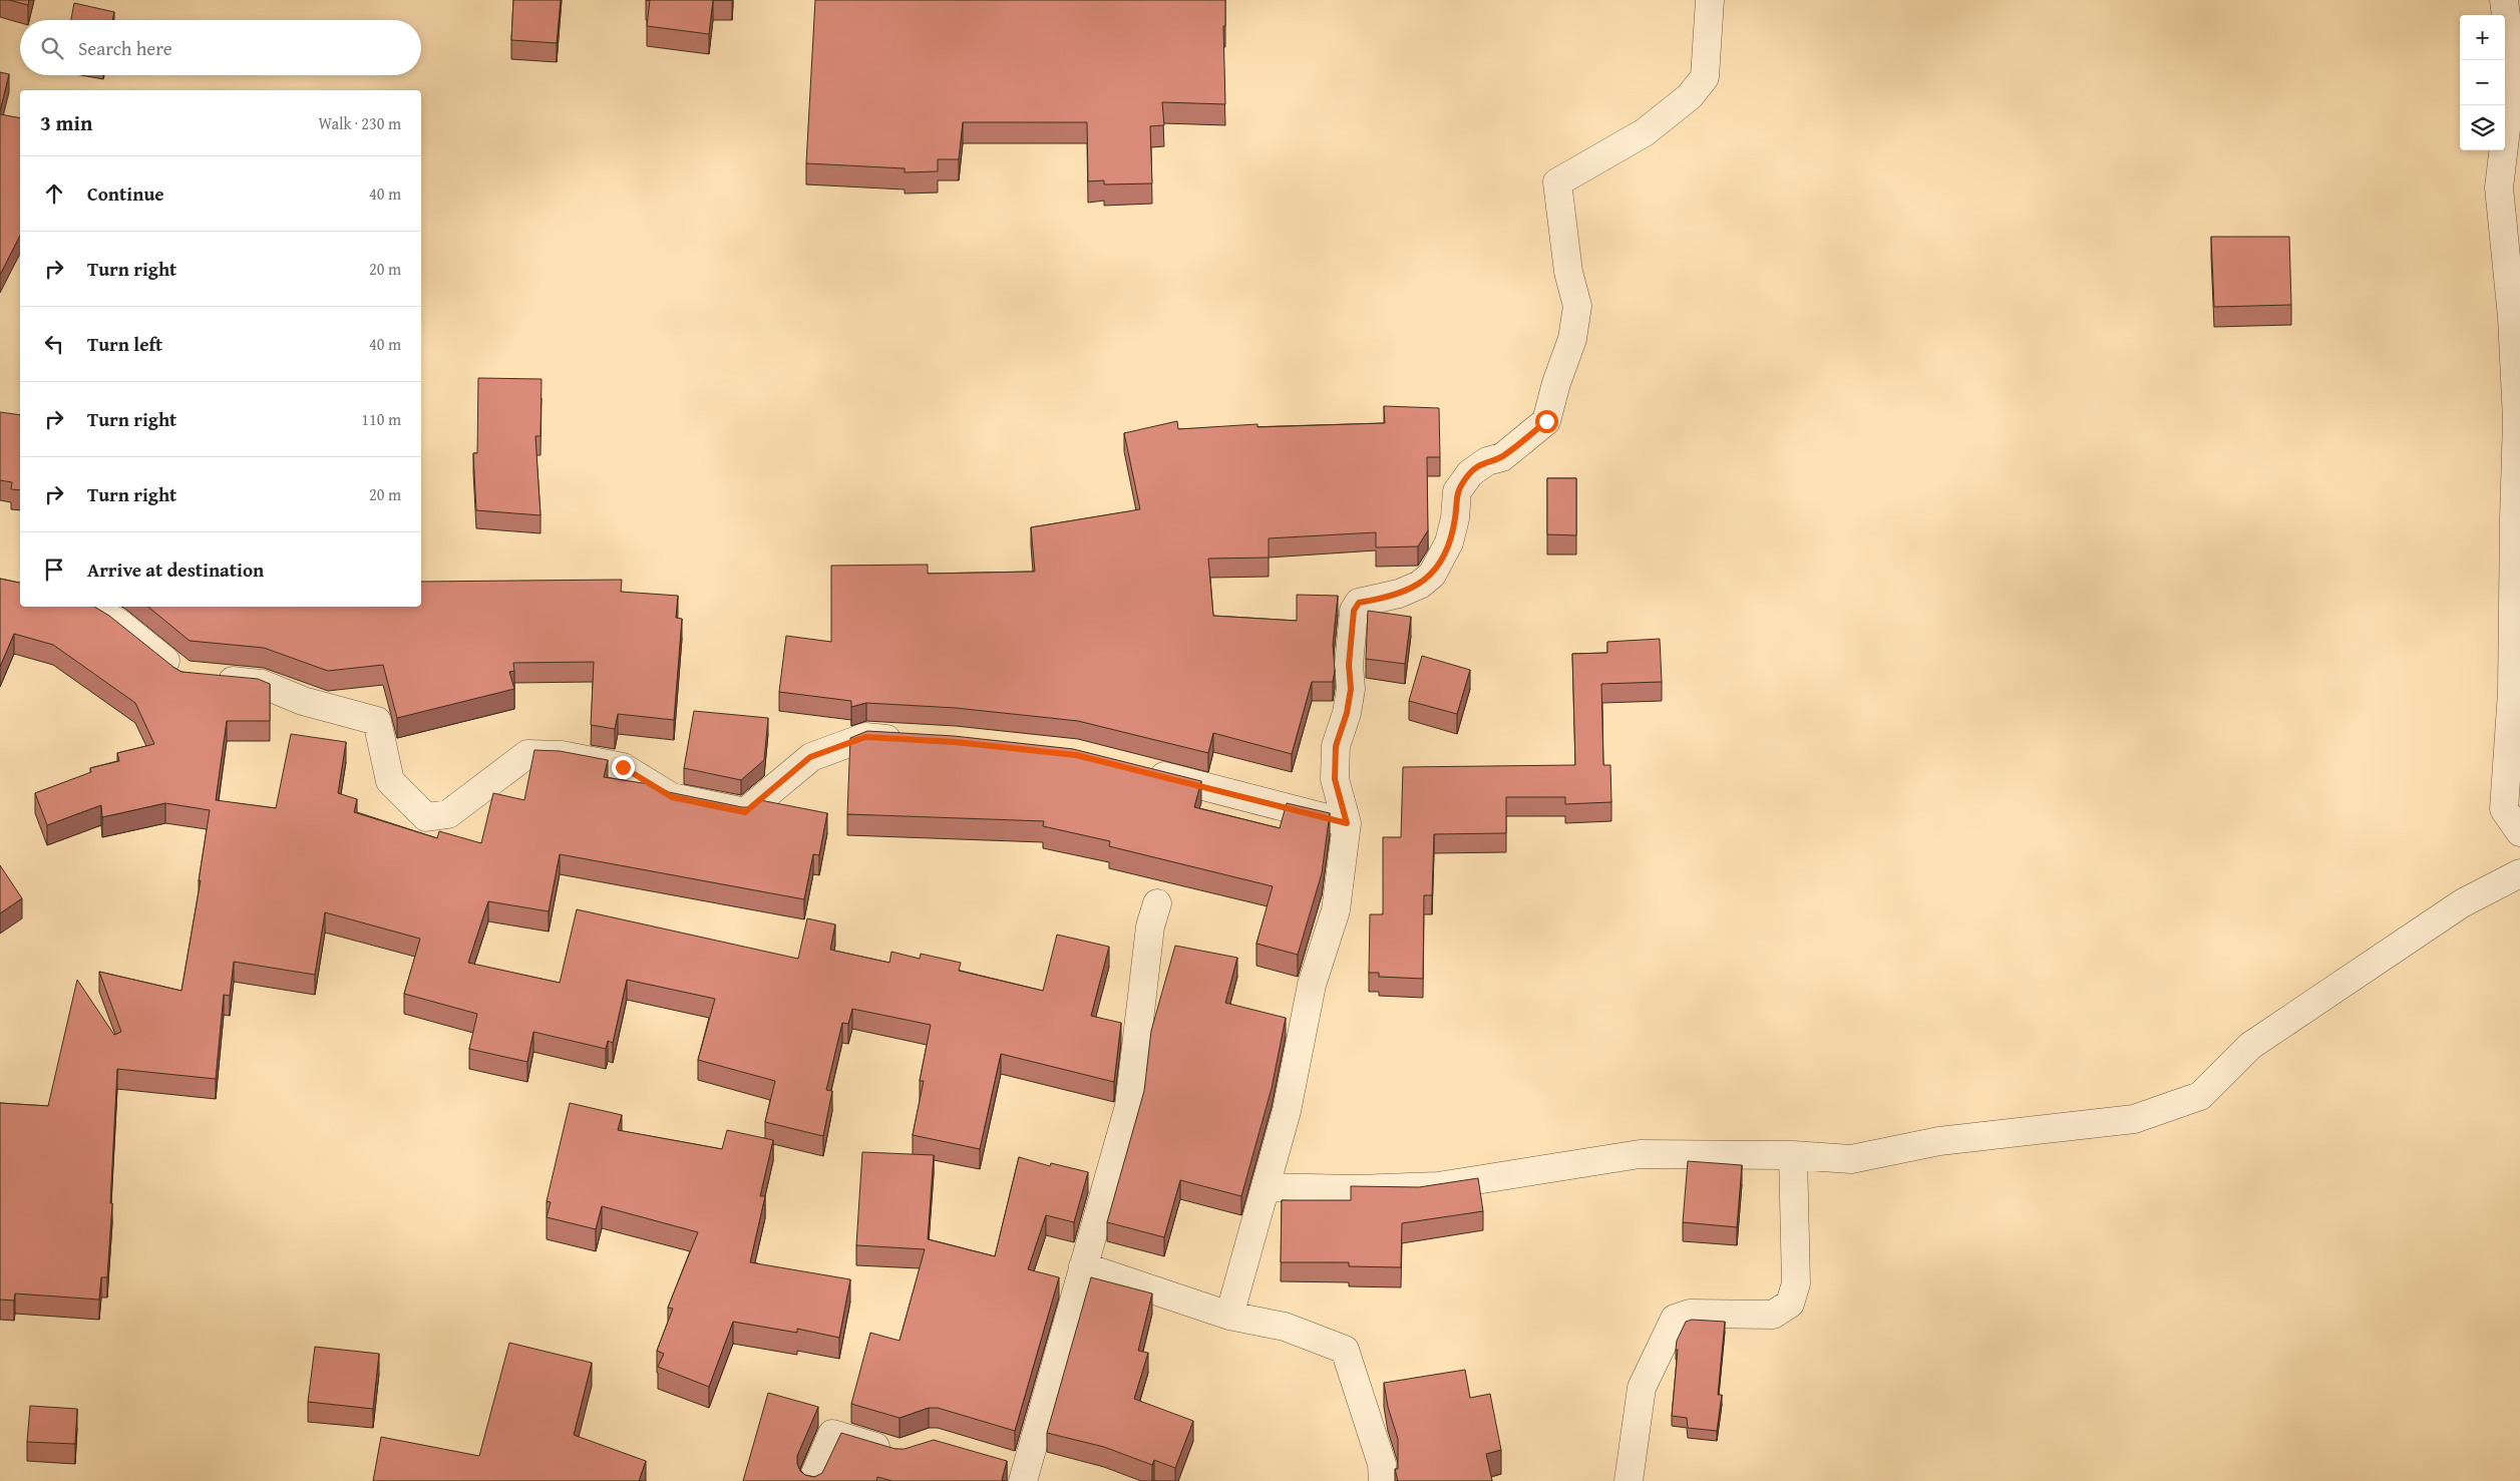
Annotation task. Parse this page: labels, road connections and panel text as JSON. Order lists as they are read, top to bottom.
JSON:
{
  "page": {
    "map_buttons": ["+", "−"],
    "search": "Search here",
    "heading": ["3 min", "Walk · 230 m"],
    "list": [
      ["Continue", "40 m"],
      ["Turn right", "20 m"],
      ["Turn left", "40 m"],
      ["Turn right", "110 m"],
      ["Turn right", "20 m"],
      "Arrive at destination"
    ]
  }
}
